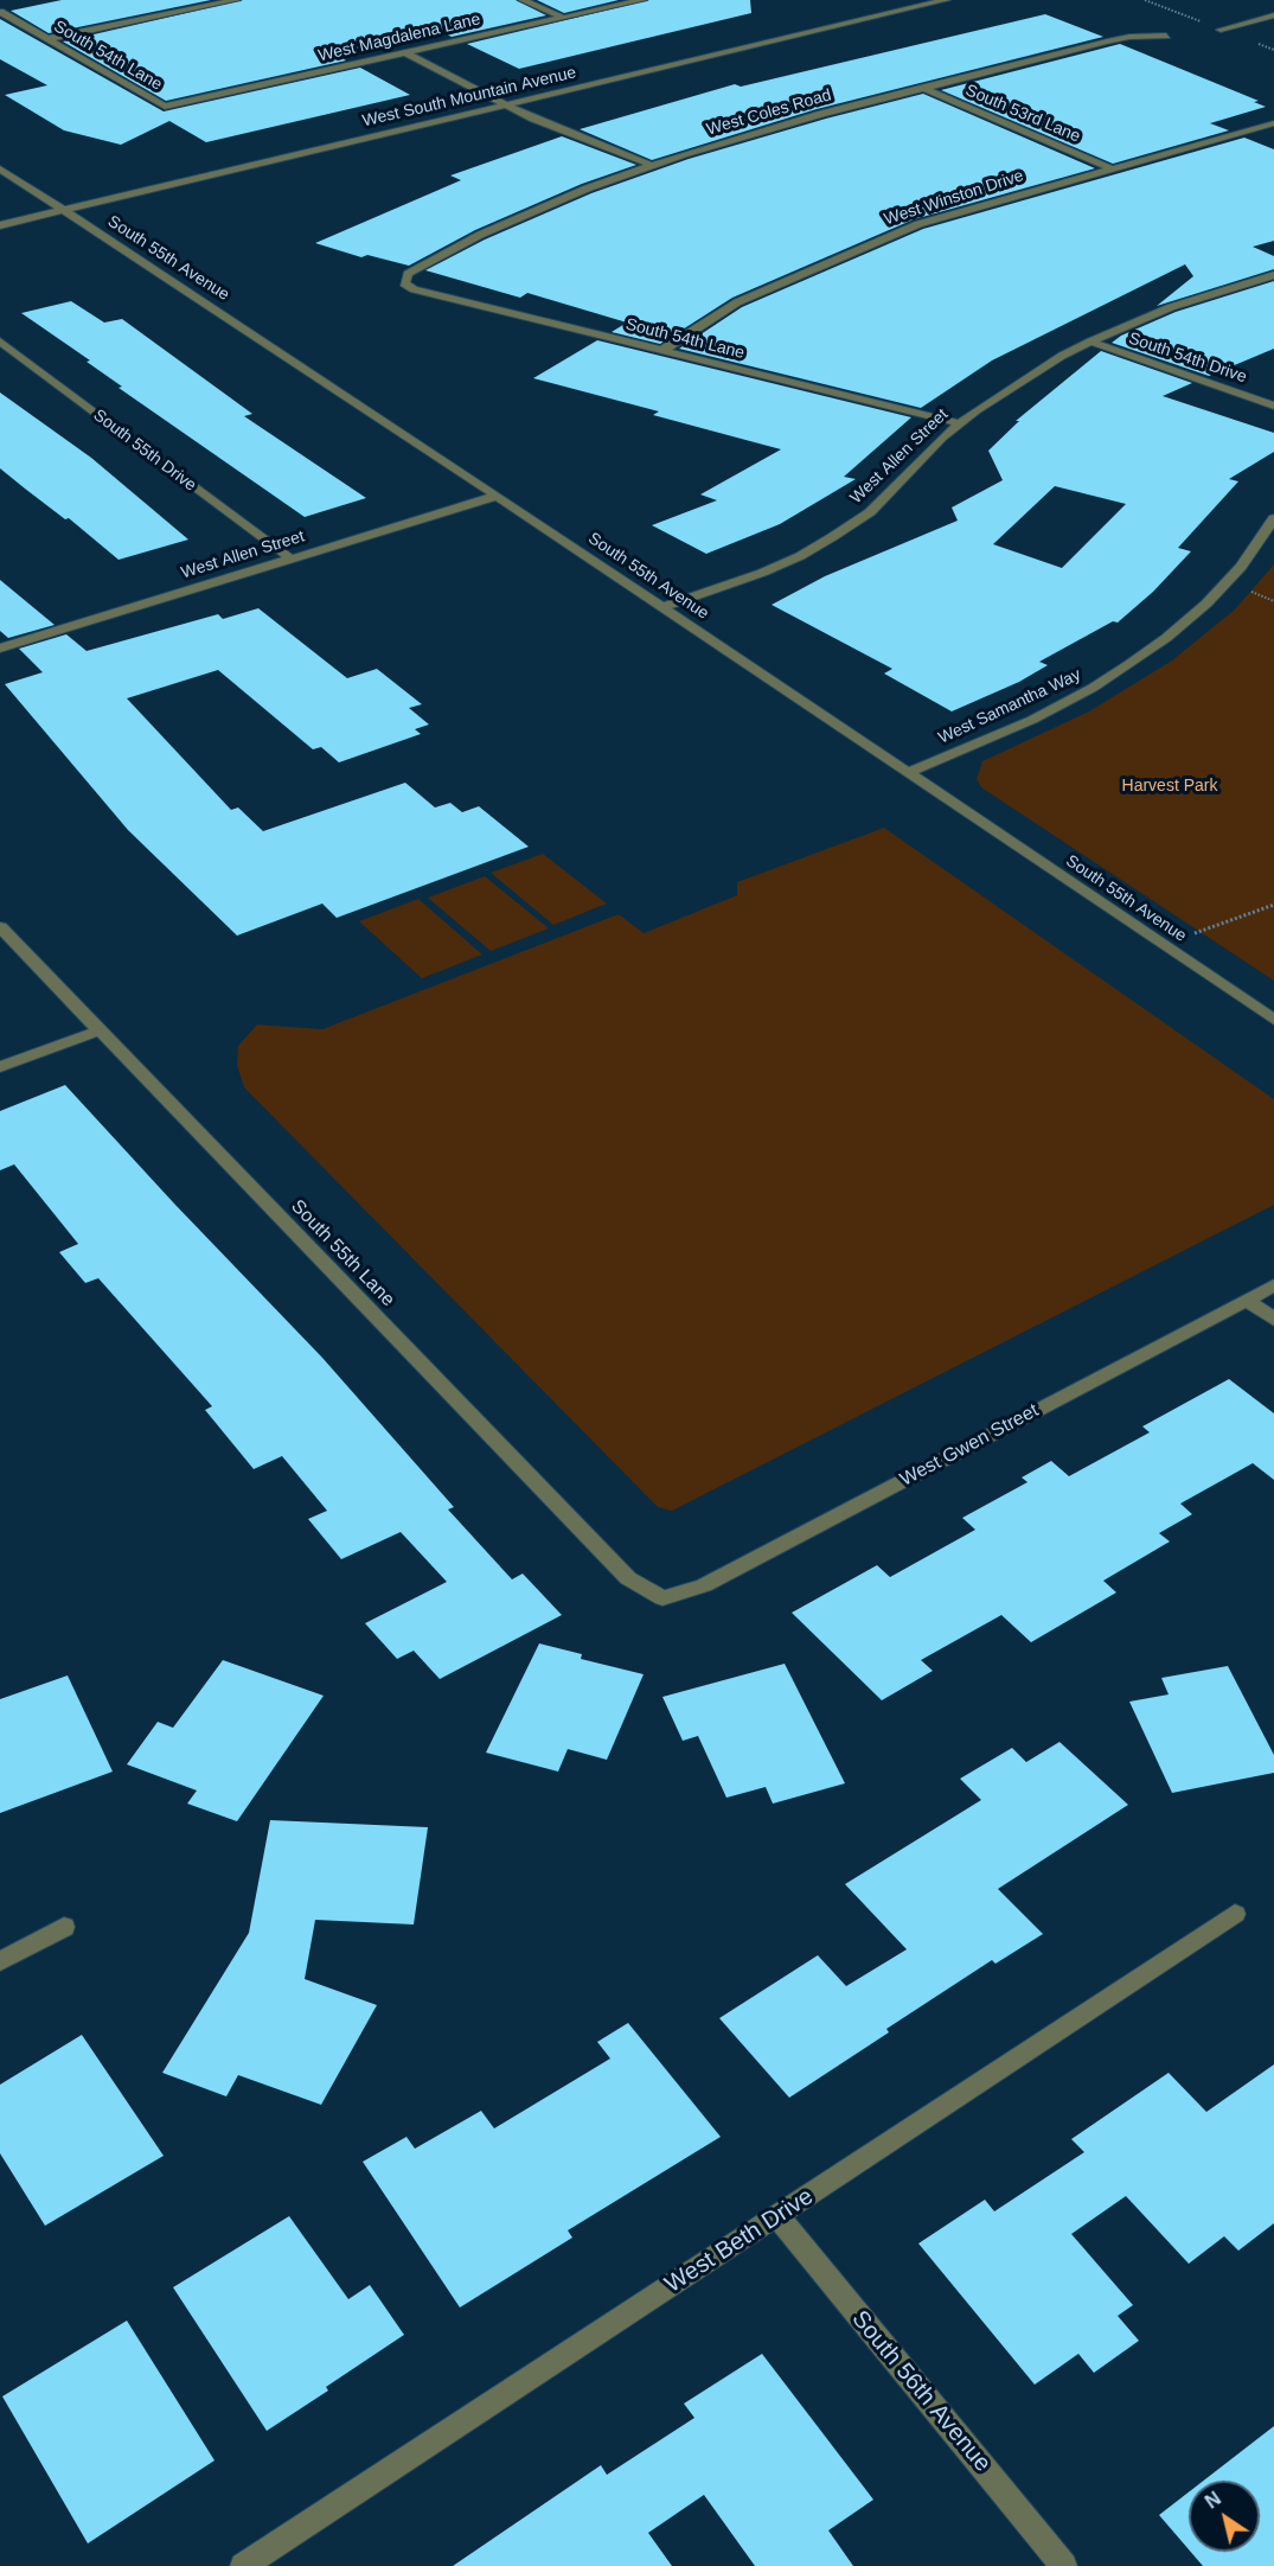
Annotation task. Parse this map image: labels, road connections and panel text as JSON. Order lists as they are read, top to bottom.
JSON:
{
  "streets": {
    "street": [
      "West Magdalena Lane",
      "South 54th Lane",
      "West South Mountain Avenue",
      "West Coles Road",
      "South 53rd Lane",
      "West Winston Drive",
      "South 55th Avenue",
      "South 54th Drive",
      "South 55th Drive",
      "West Allen Street",
      "West Samantha Way",
      "South 55th Lane",
      "West Gwen Street",
      "West Beth Drive",
      "South 56th Avenue"
    ]
  },
  "crossings": [
    ["West Magdalena Lane", "South 54th Lane"],
    ["South 54th Lane", "West Coles Road"],
    ["South 54th Lane", "West Winston Drive"],
    ["South 54th Lane", "West Allen Street"],
    ["West South Mountain Avenue", "South 55th Avenue"],
    ["West Coles Road", "South 53rd Lane"],
    ["South 53rd Lane", "West Winston Drive"],
    ["South 55th Avenue", "West Allen Street"],
    ["South 55th Avenue", "West Samantha Way"],
    ["South 54th Drive", "West Allen Street"],
    ["South 55th Drive", "West Allen Street"],
    ["South 55th Lane", "West Gwen Street"],
    ["West Beth Drive", "South 56th Avenue"]
  ],
  "parks": ["Harvest Park"],
  "north": "top left"
}
